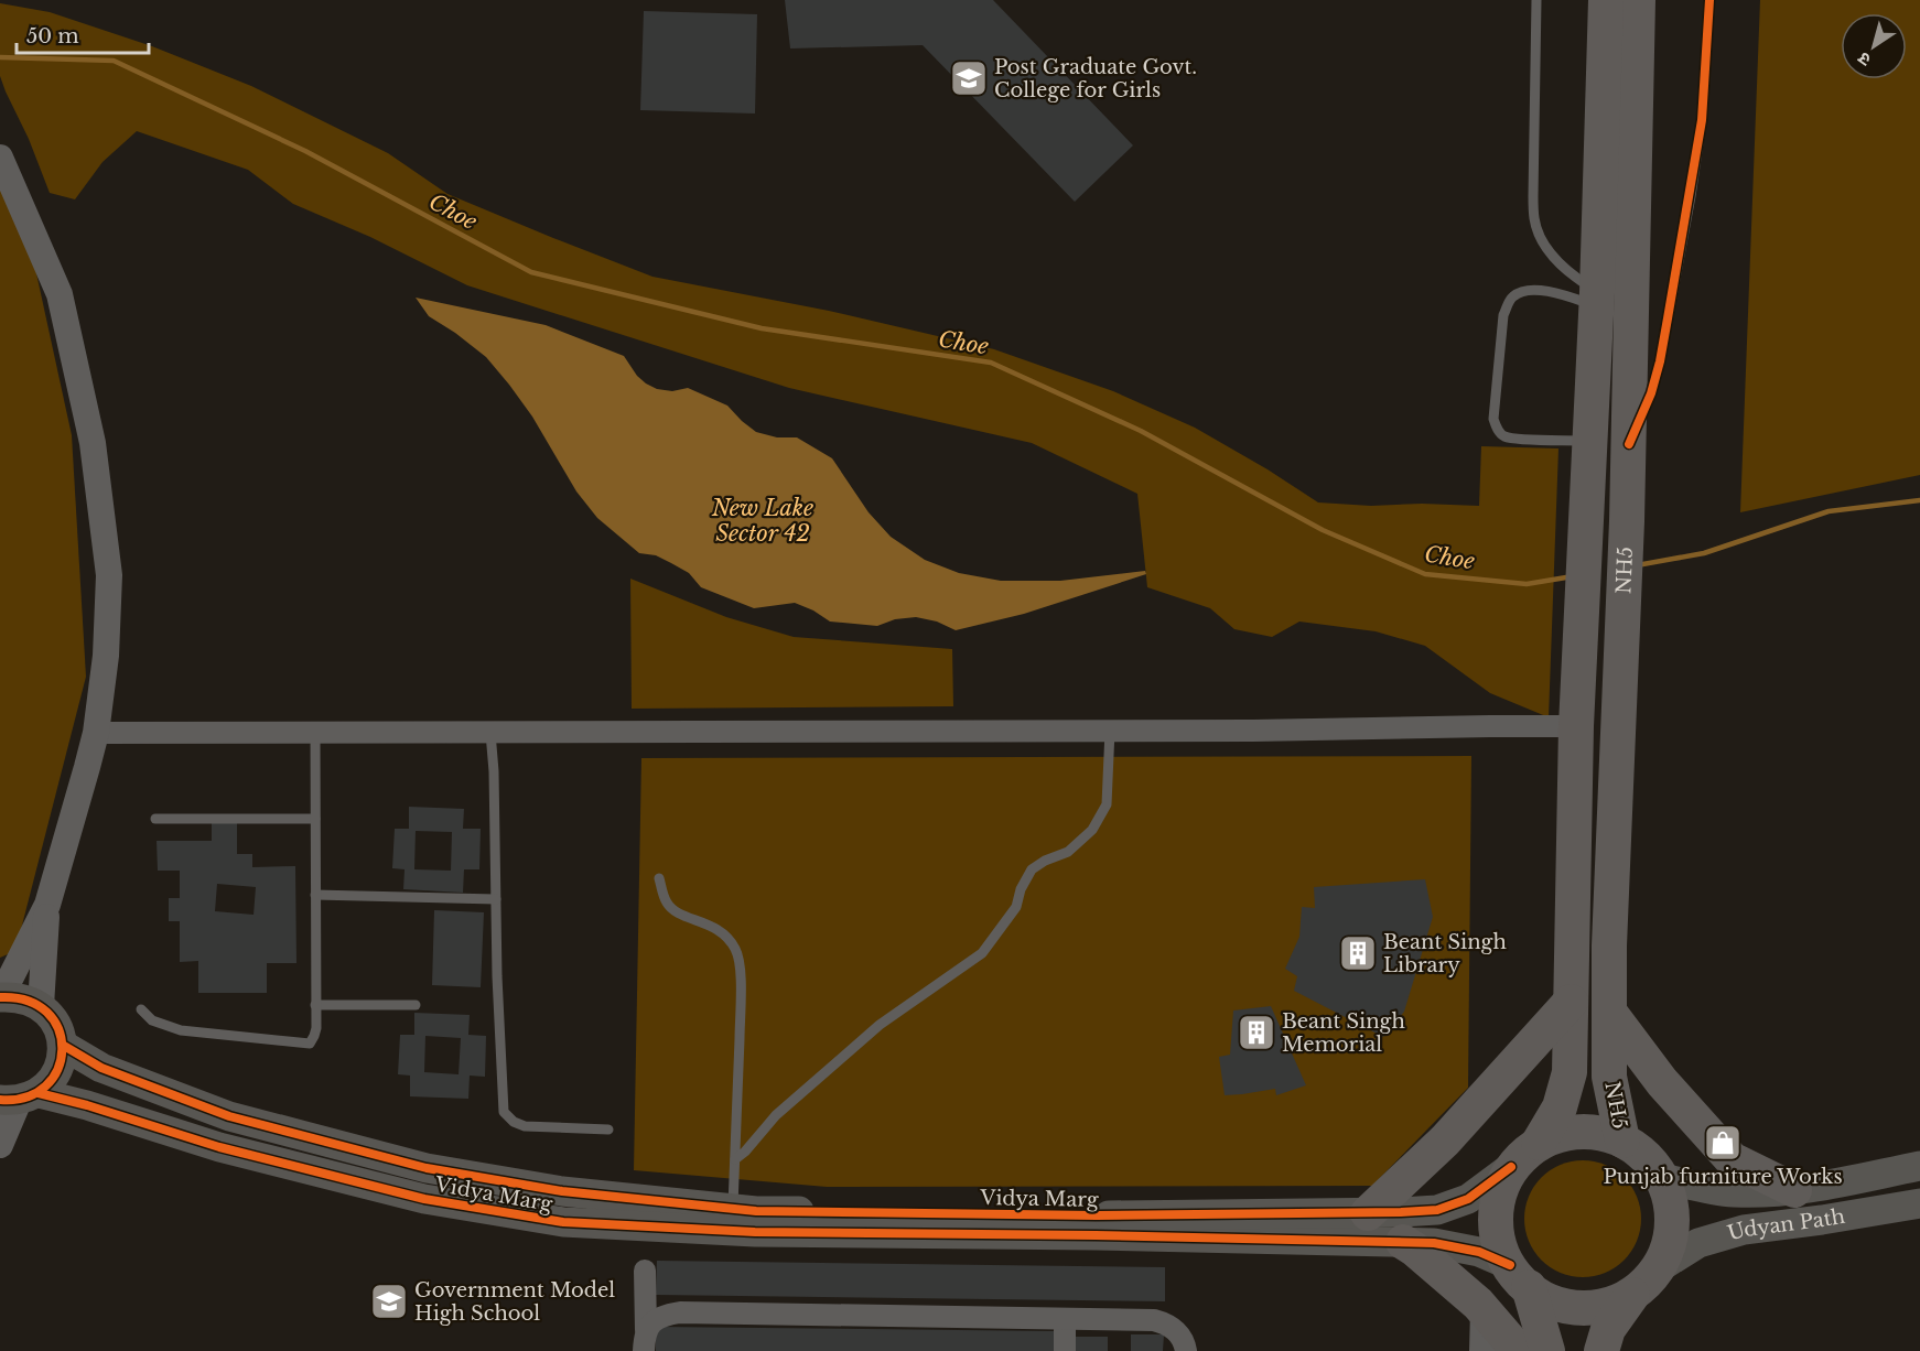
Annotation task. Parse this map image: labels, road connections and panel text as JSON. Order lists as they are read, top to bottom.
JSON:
{
  "streets": {
    "highway": ["NH5"],
    "main road": ["Vidya Marg", "Udyan Path"]
  },
  "crossings": [
    ["NH5", "Vidya Marg"],
    ["NH5", "Udyan Path"],
    ["Vidya Marg", "Udyan Path"]
  ],
  "water": ["Choe", "New Lake Sector 42"],
  "places": {
    "school or university": ["Post Graduate Govt. College for Girls", "Government Model High School"],
    "building": ["Beant Singh Library", "Beant Singh Memorial"],
    "shop": ["Punjab furniture Works"]
  },
  "scale_bar": "50 m",
  "north": "bottom left"
}
